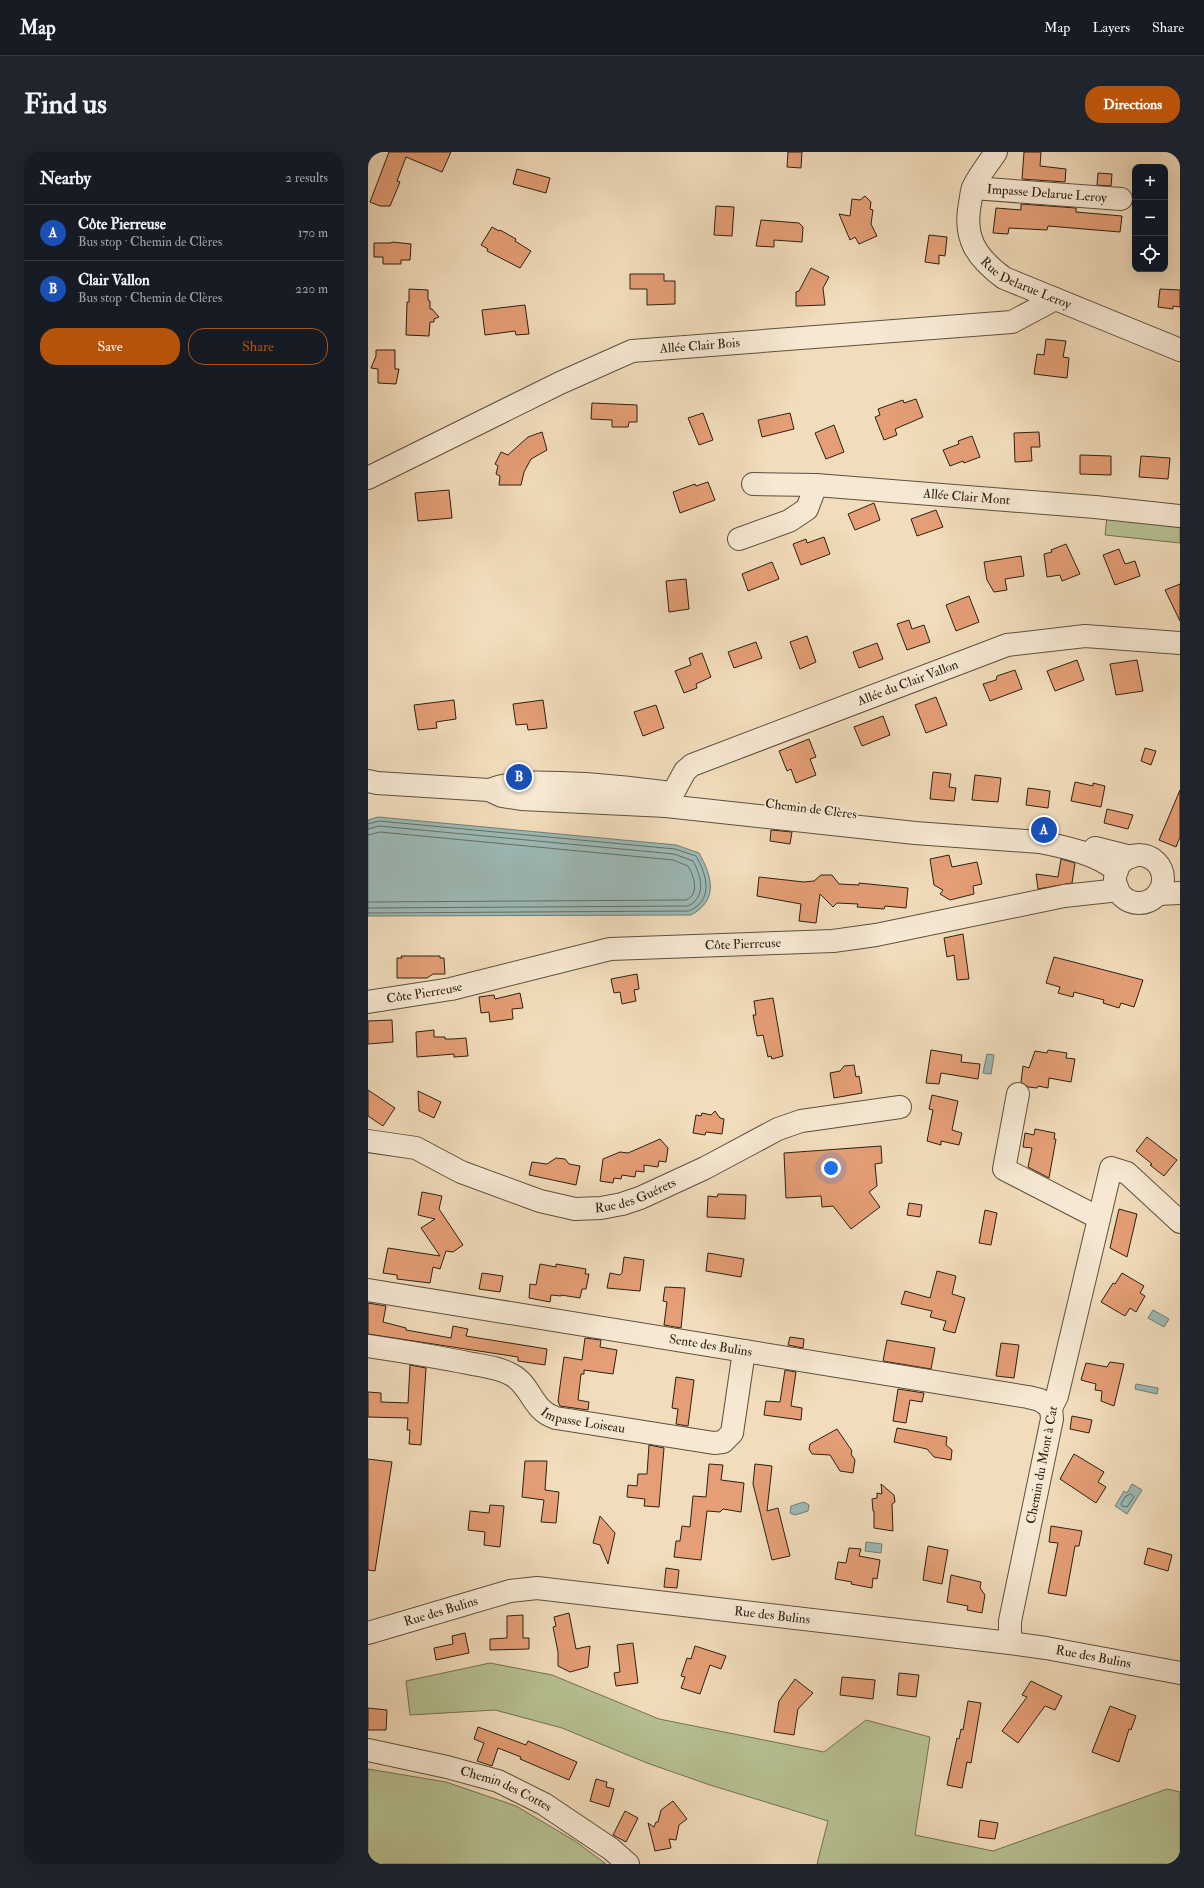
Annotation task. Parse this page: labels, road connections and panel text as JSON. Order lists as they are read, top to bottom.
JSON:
{
  "streets": {
    "street": [
      "Impasse Delarue Leroy",
      "Rue Delarue Leroy",
      "Allée Clair Bois",
      "Allée Clair Mont",
      "Allée du Clair Vallon",
      "Chemin de Clères",
      "Côte Pierreuse",
      "Rue des Guérets",
      "Sente des Bulins",
      "Impasse Loiseau",
      "Chemin du Mont à Cat",
      "Rue des Bulins",
      "Chemin des Cottes"
    ]
  },
  "crossings": [
    ["Impasse Delarue Leroy", "Rue Delarue Leroy"],
    ["Rue Delarue Leroy", "Allée Clair Bois"],
    ["Allée du Clair Vallon", "Chemin de Clères"],
    ["Chemin de Clères", "Côte Pierreuse"],
    ["Sente des Bulins", "Impasse Loiseau"],
    ["Sente des Bulins", "Chemin du Mont à Cat"],
    ["Chemin du Mont à Cat", "Rue des Bulins"]
  ],
  "page": {
    "header": "Map",
    "nav": ["Map", "Layers", "Share"],
    "buttons": [
      "Directions",
      ["Save", "Share"]
    ],
    "title": "Find us",
    "heading": ["Nearby", "2 results"],
    "map_buttons": ["+", "−"],
    "list": [
      {
        "mark": "A",
        "name": "Côte Pierreuse",
        "note": "Bus stop · Chemin de Clères",
        "value": "170 m"
      },
      {
        "mark": "B",
        "name": "Clair Vallon",
        "note": "Bus stop · Chemin de Clères",
        "value": "220 m"
      }
    ],
    "pins": ["B", "A"]
  }
}
